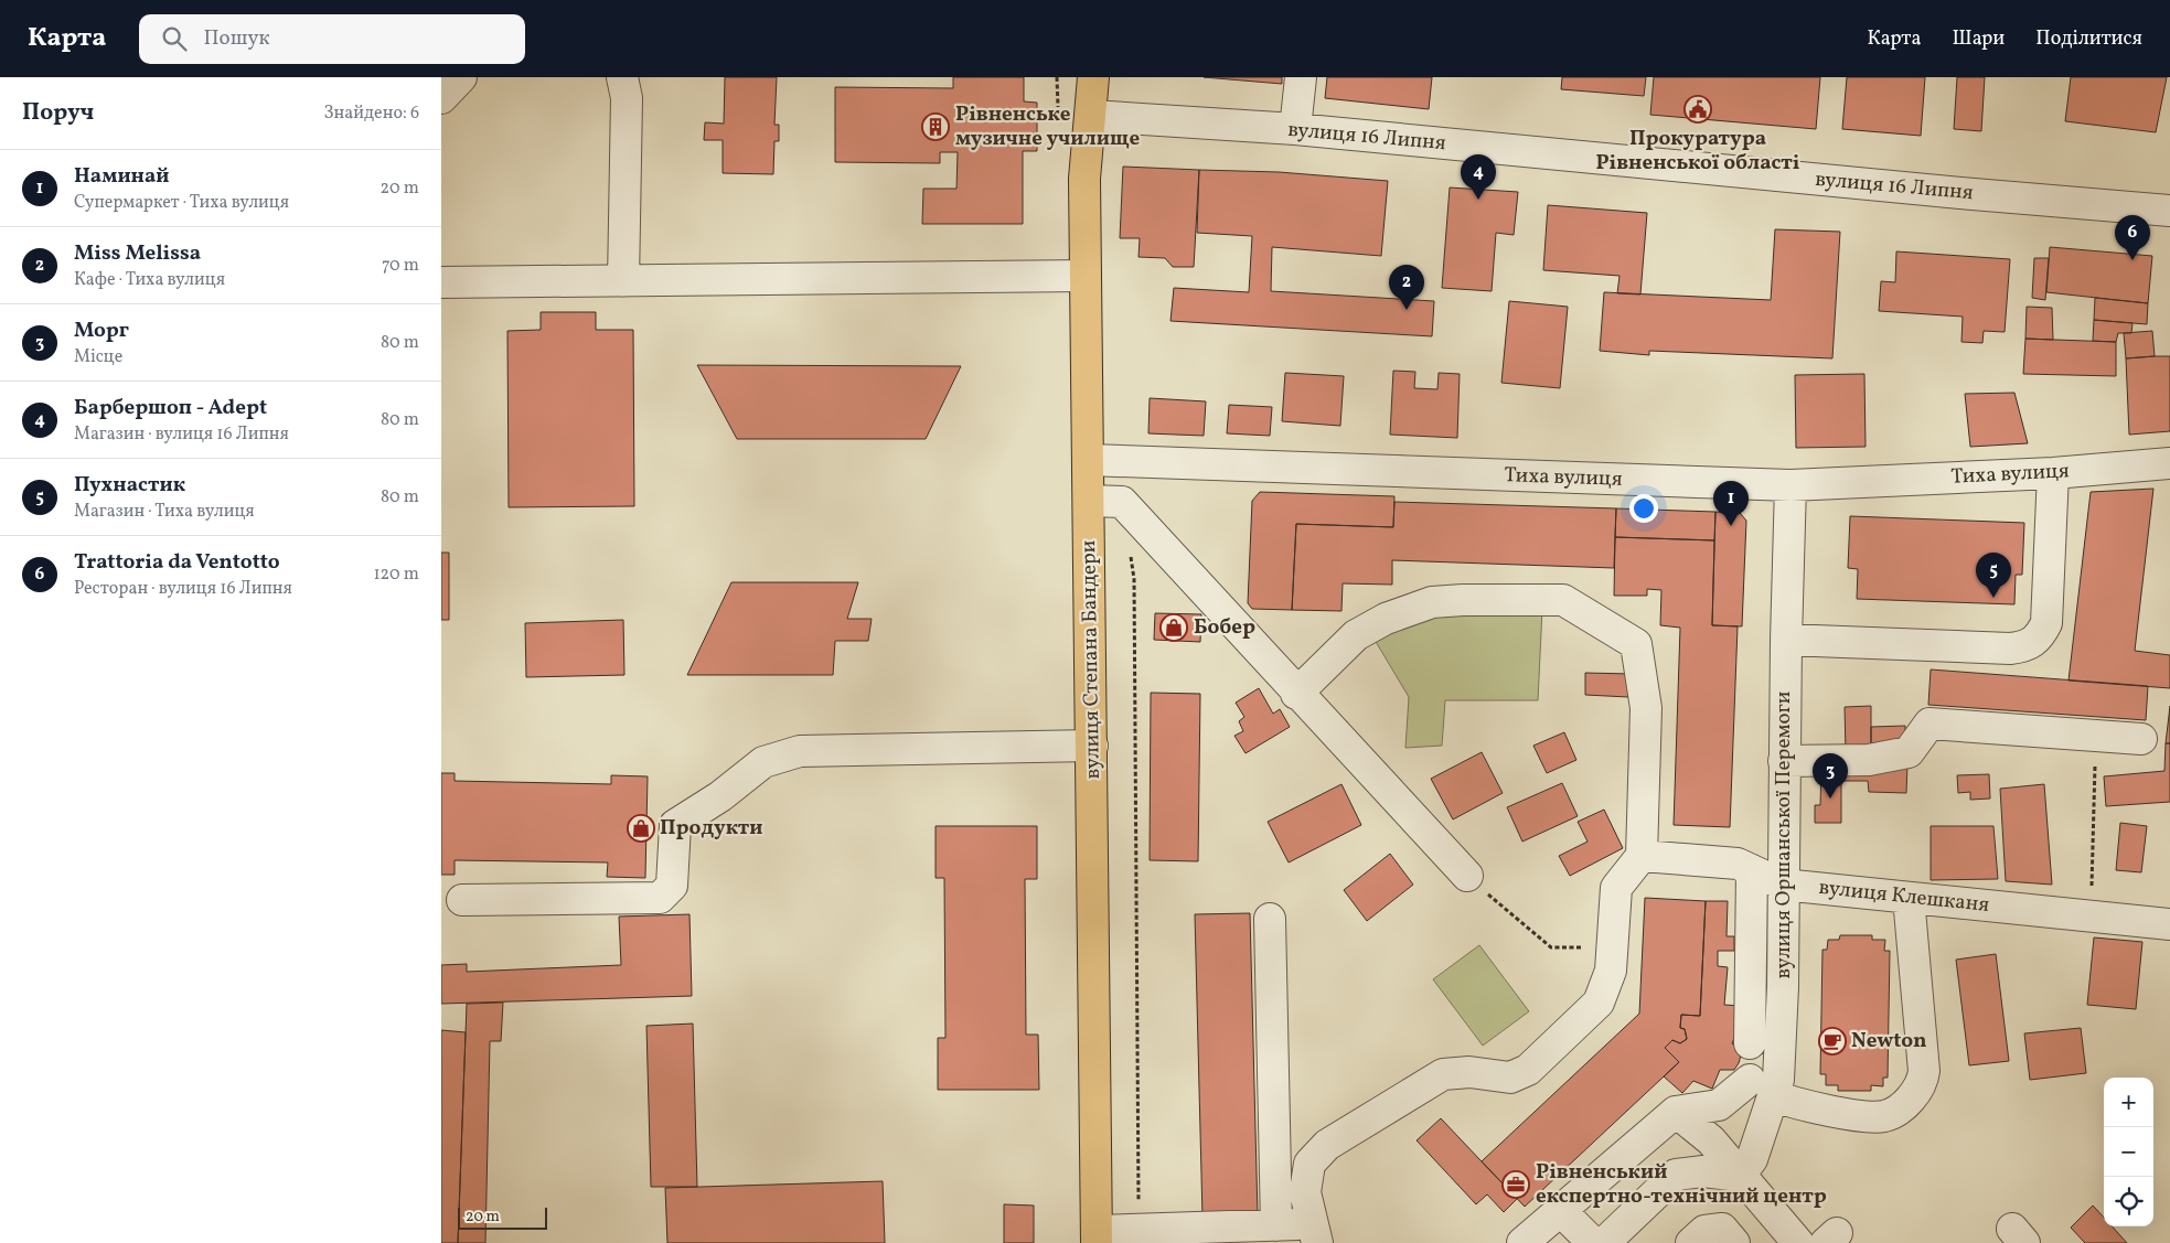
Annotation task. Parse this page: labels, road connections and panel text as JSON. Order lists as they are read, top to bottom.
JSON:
{
  "streets": {
    "main road": ["вулиця Степана Бандери"],
    "street": [
      "вулиця 16 Липня",
      "Тиха вулиця",
      "вулиця Оршанської Перемоги",
      "вулиця Клешканя"
    ]
  },
  "crossings": [
    ["вулиця 16 Липня", "вулиця Степана Бандери"],
    ["Тиха вулиця", "вулиця Степана Бандери"],
    ["Тиха вулиця", "вулиця Оршанської Перемоги"],
    ["вулиця Оршанської Перемоги", "вулиця Клешканя"]
  ],
  "places": {
    "public building": ["Прокуратура Рівненської області"],
    "building": ["Рівненське музичне училище"],
    "shop": ["Бобер", "Продукти"],
    "cafe": ["Newton"],
    "office": ["Рівненський експертно-технічний центр"]
  },
  "scale_bar": "20 m",
  "page": {
    "header": "Карта",
    "search": "Пошук",
    "nav": ["Карта", "Шари", "Поділитися"],
    "heading": ["Поруч", "Знайдено: 6"],
    "list": [
      {
        "mark": "1",
        "name": "Наминай",
        "note": "Супермаркет · Тиха вулиця",
        "value": "20 m"
      },
      {
        "mark": "2",
        "name": "Miss Melissa",
        "note": "Кафе · Тиха вулиця",
        "value": "70 m"
      },
      {
        "mark": "3",
        "name": "Морг",
        "note": "Місце",
        "value": "80 m"
      },
      {
        "mark": "4",
        "name": "Барбершоп - Adept",
        "note": "Магазин · вулиця 16 Липня",
        "value": "80 m"
      },
      {
        "mark": "5",
        "name": "Пухнастик",
        "note": "Магазин · Тиха вулиця",
        "value": "80 m"
      },
      {
        "mark": "6",
        "name": "Trattoria da Ventotto",
        "note": "Ресторан · вулиця 16 Липня",
        "value": "120 m"
      }
    ],
    "pins": [
      "4",
      "6",
      "2",
      "1",
      "5",
      "3"
    ],
    "map_buttons": ["+", "−"],
    "scale": "20 m"
  }
}
